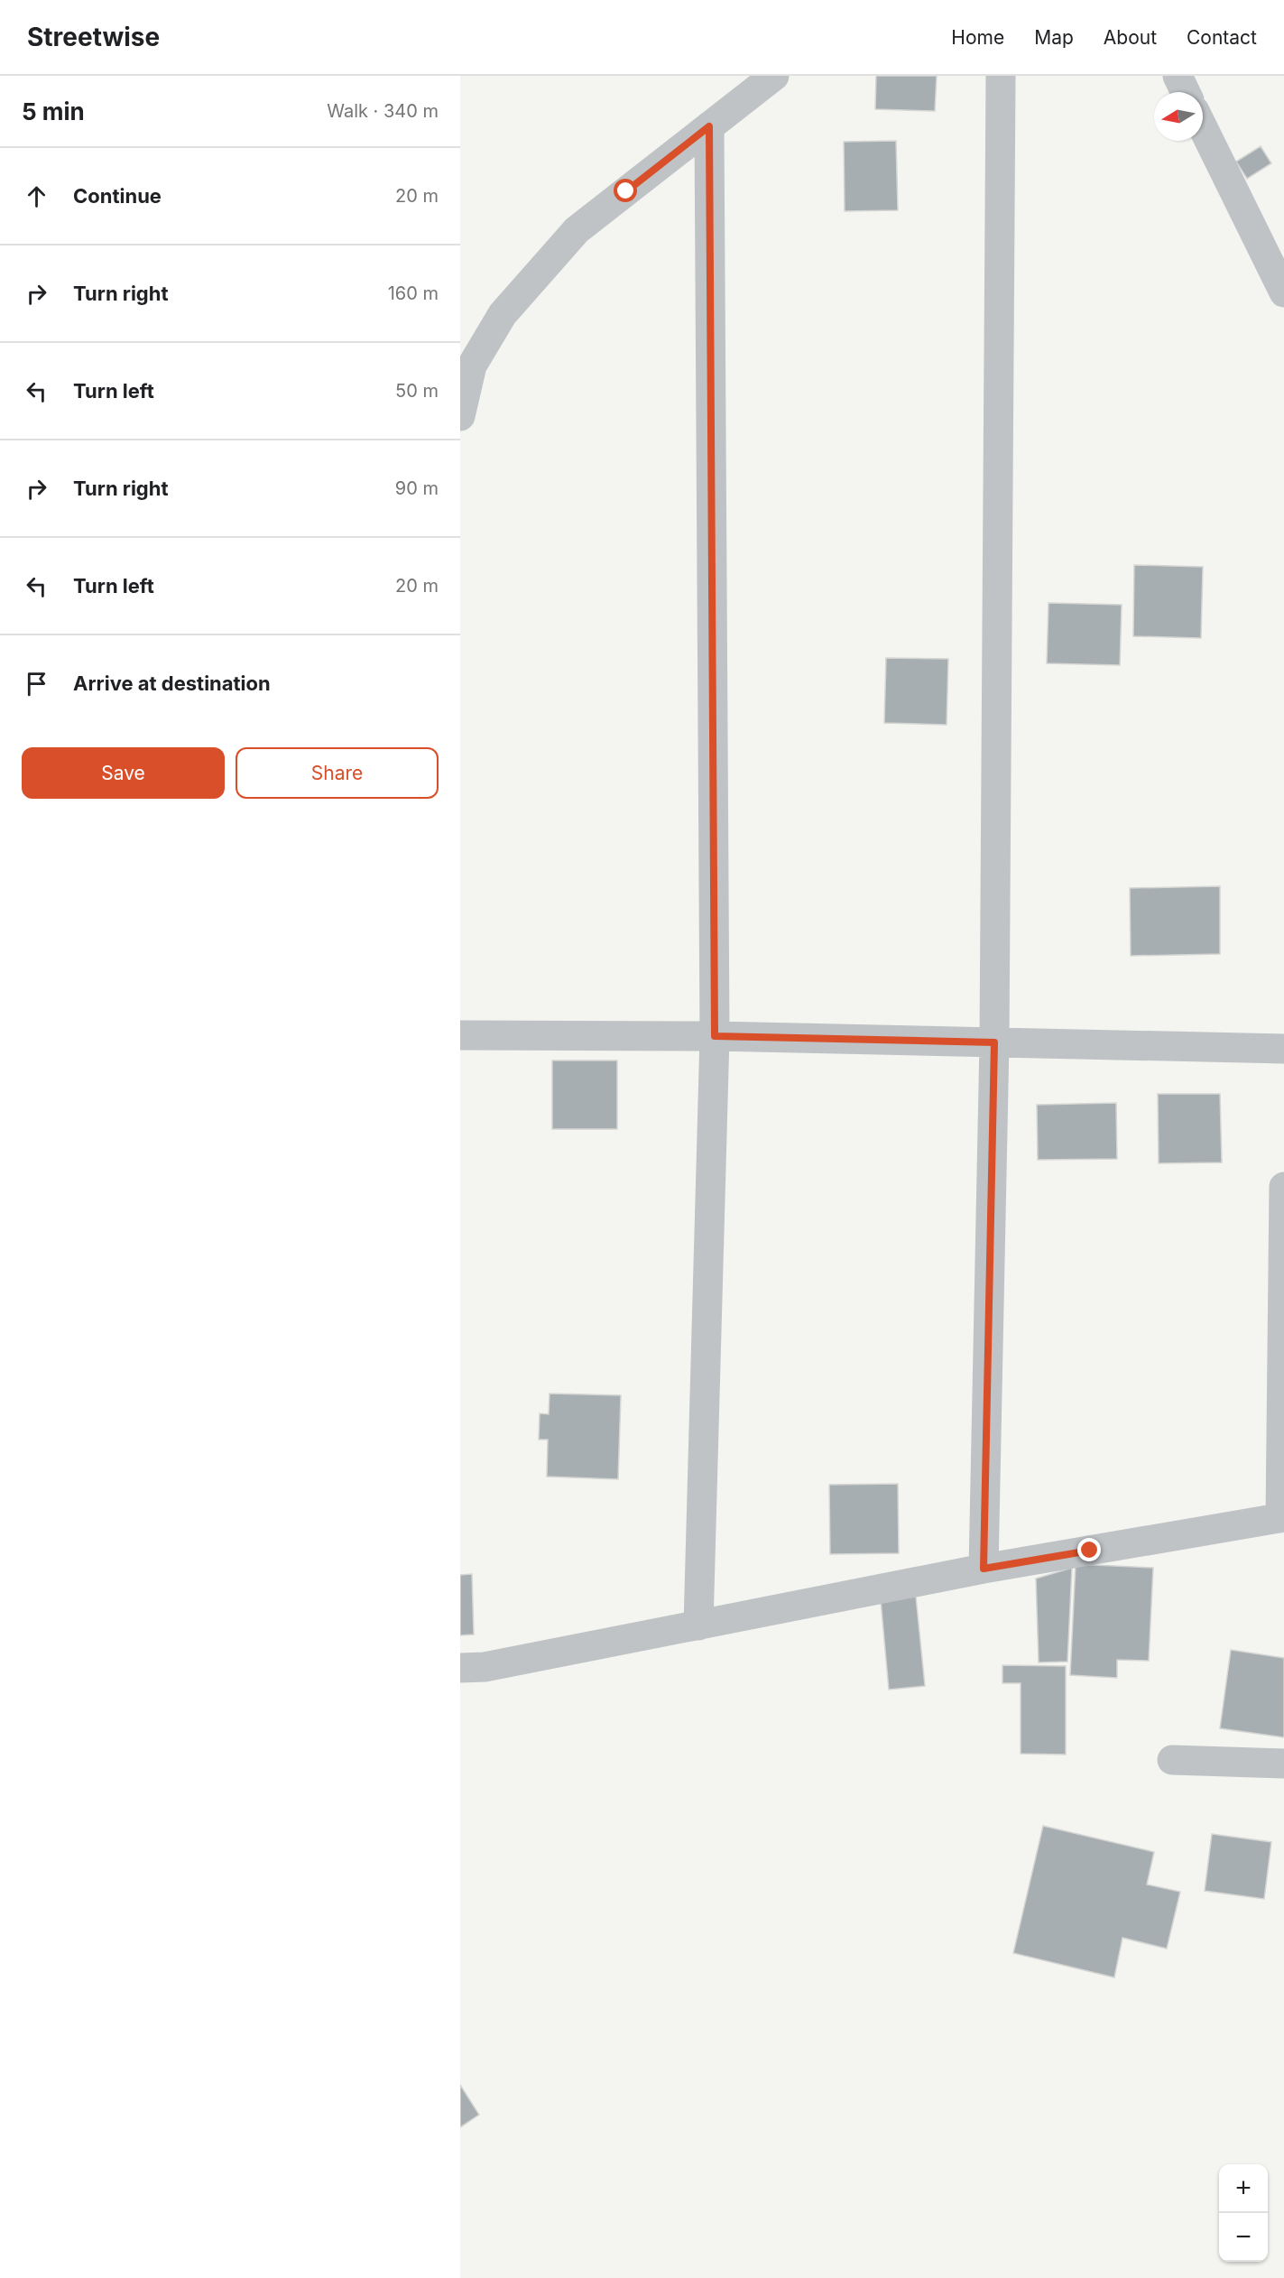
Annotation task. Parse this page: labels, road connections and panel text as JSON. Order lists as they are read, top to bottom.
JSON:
{
  "north": "left",
  "page": {
    "header": "Streetwise",
    "nav": [
      "Home",
      "Map",
      "About",
      "Contact"
    ],
    "heading": ["5 min", "Walk · 340 m"],
    "list": [
      ["Continue", "20 m"],
      ["Turn right", "160 m"],
      ["Turn left", "50 m"],
      ["Turn right", "90 m"],
      ["Turn left", "20 m"],
      "Arrive at destination"
    ],
    "buttons": ["Save", "Share"],
    "map_buttons": ["+", "−"]
  }
}
